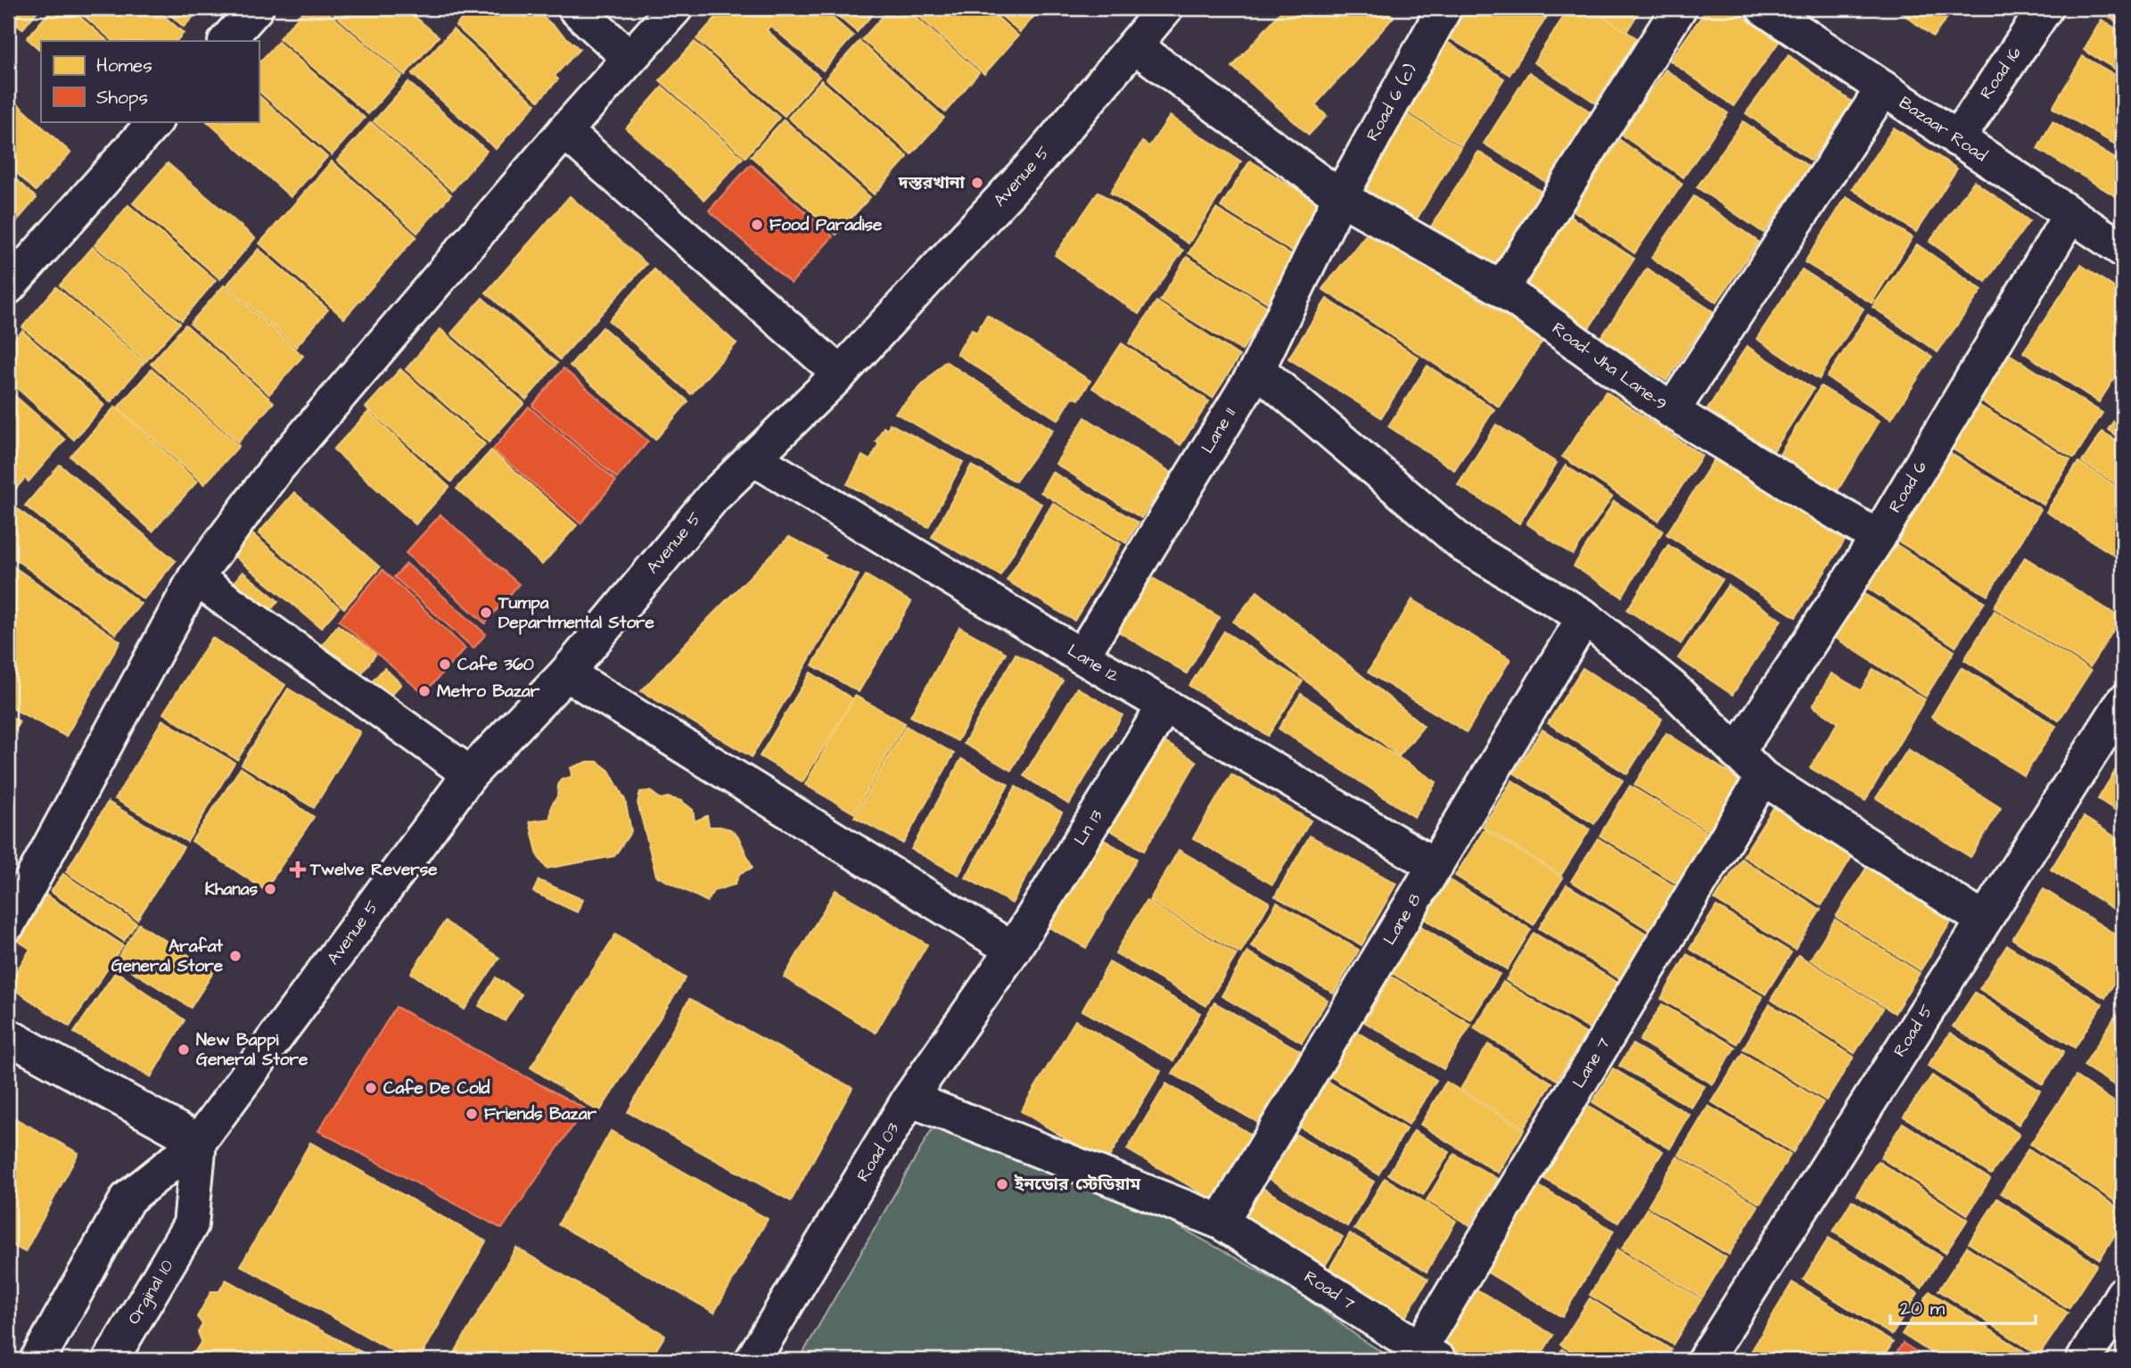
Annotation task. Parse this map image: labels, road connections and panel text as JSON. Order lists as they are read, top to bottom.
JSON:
{
  "streets": {
    "street": [
      "Road 16",
      "Road 6 (c)",
      "Bazaar Road",
      "Avenue 5",
      "Road- Jha Lane-9",
      "Lane 11",
      "Road 6",
      "Lane 12",
      "Ln 13",
      "Lane 8",
      "Road 5",
      "Lane 7",
      "Road 03",
      "Road 7",
      "Orginal 10"
    ]
  },
  "crossings": [
    ["Road 16", "Bazaar Road"],
    ["Road 6 (c)", "Road- Jha Lane-9"],
    ["Road 6 (c)", "Lane 11"],
    ["Bazaar Road", "Road 6"],
    ["Avenue 5", "Road- Jha Lane-9"],
    ["Avenue 5", "Lane 12"],
    ["Avenue 5", "Orginal 10"],
    ["Road- Jha Lane-9", "Lane 11"],
    ["Road- Jha Lane-9", "Road 6"],
    ["Lane 11", "Lane 12"],
    ["Lane 12", "Ln 13"],
    ["Lane 12", "Lane 8"],
    ["Ln 13", "Road 03"],
    ["Lane 8", "Road 7"],
    ["Lane 7", "Road 7"],
    ["Road 03", "Road 7"]
  ],
  "places": {
    "other": [
      "দস্তরখানা",
      "Food Paradise",
      "Tumpa Departmental Store",
      "Cafe 360",
      "Metro Bazar",
      "Khanas",
      "Arafat General Store",
      "New Bappi General Store",
      "Cafe De Cold",
      "Friends Bazar",
      "ইনডোর স্টেডিয়াম"
    ],
    "health": ["Twelve Reverse"]
  },
  "legend": ["Homes", "Shops"],
  "scale_bar": "20 m"
}
